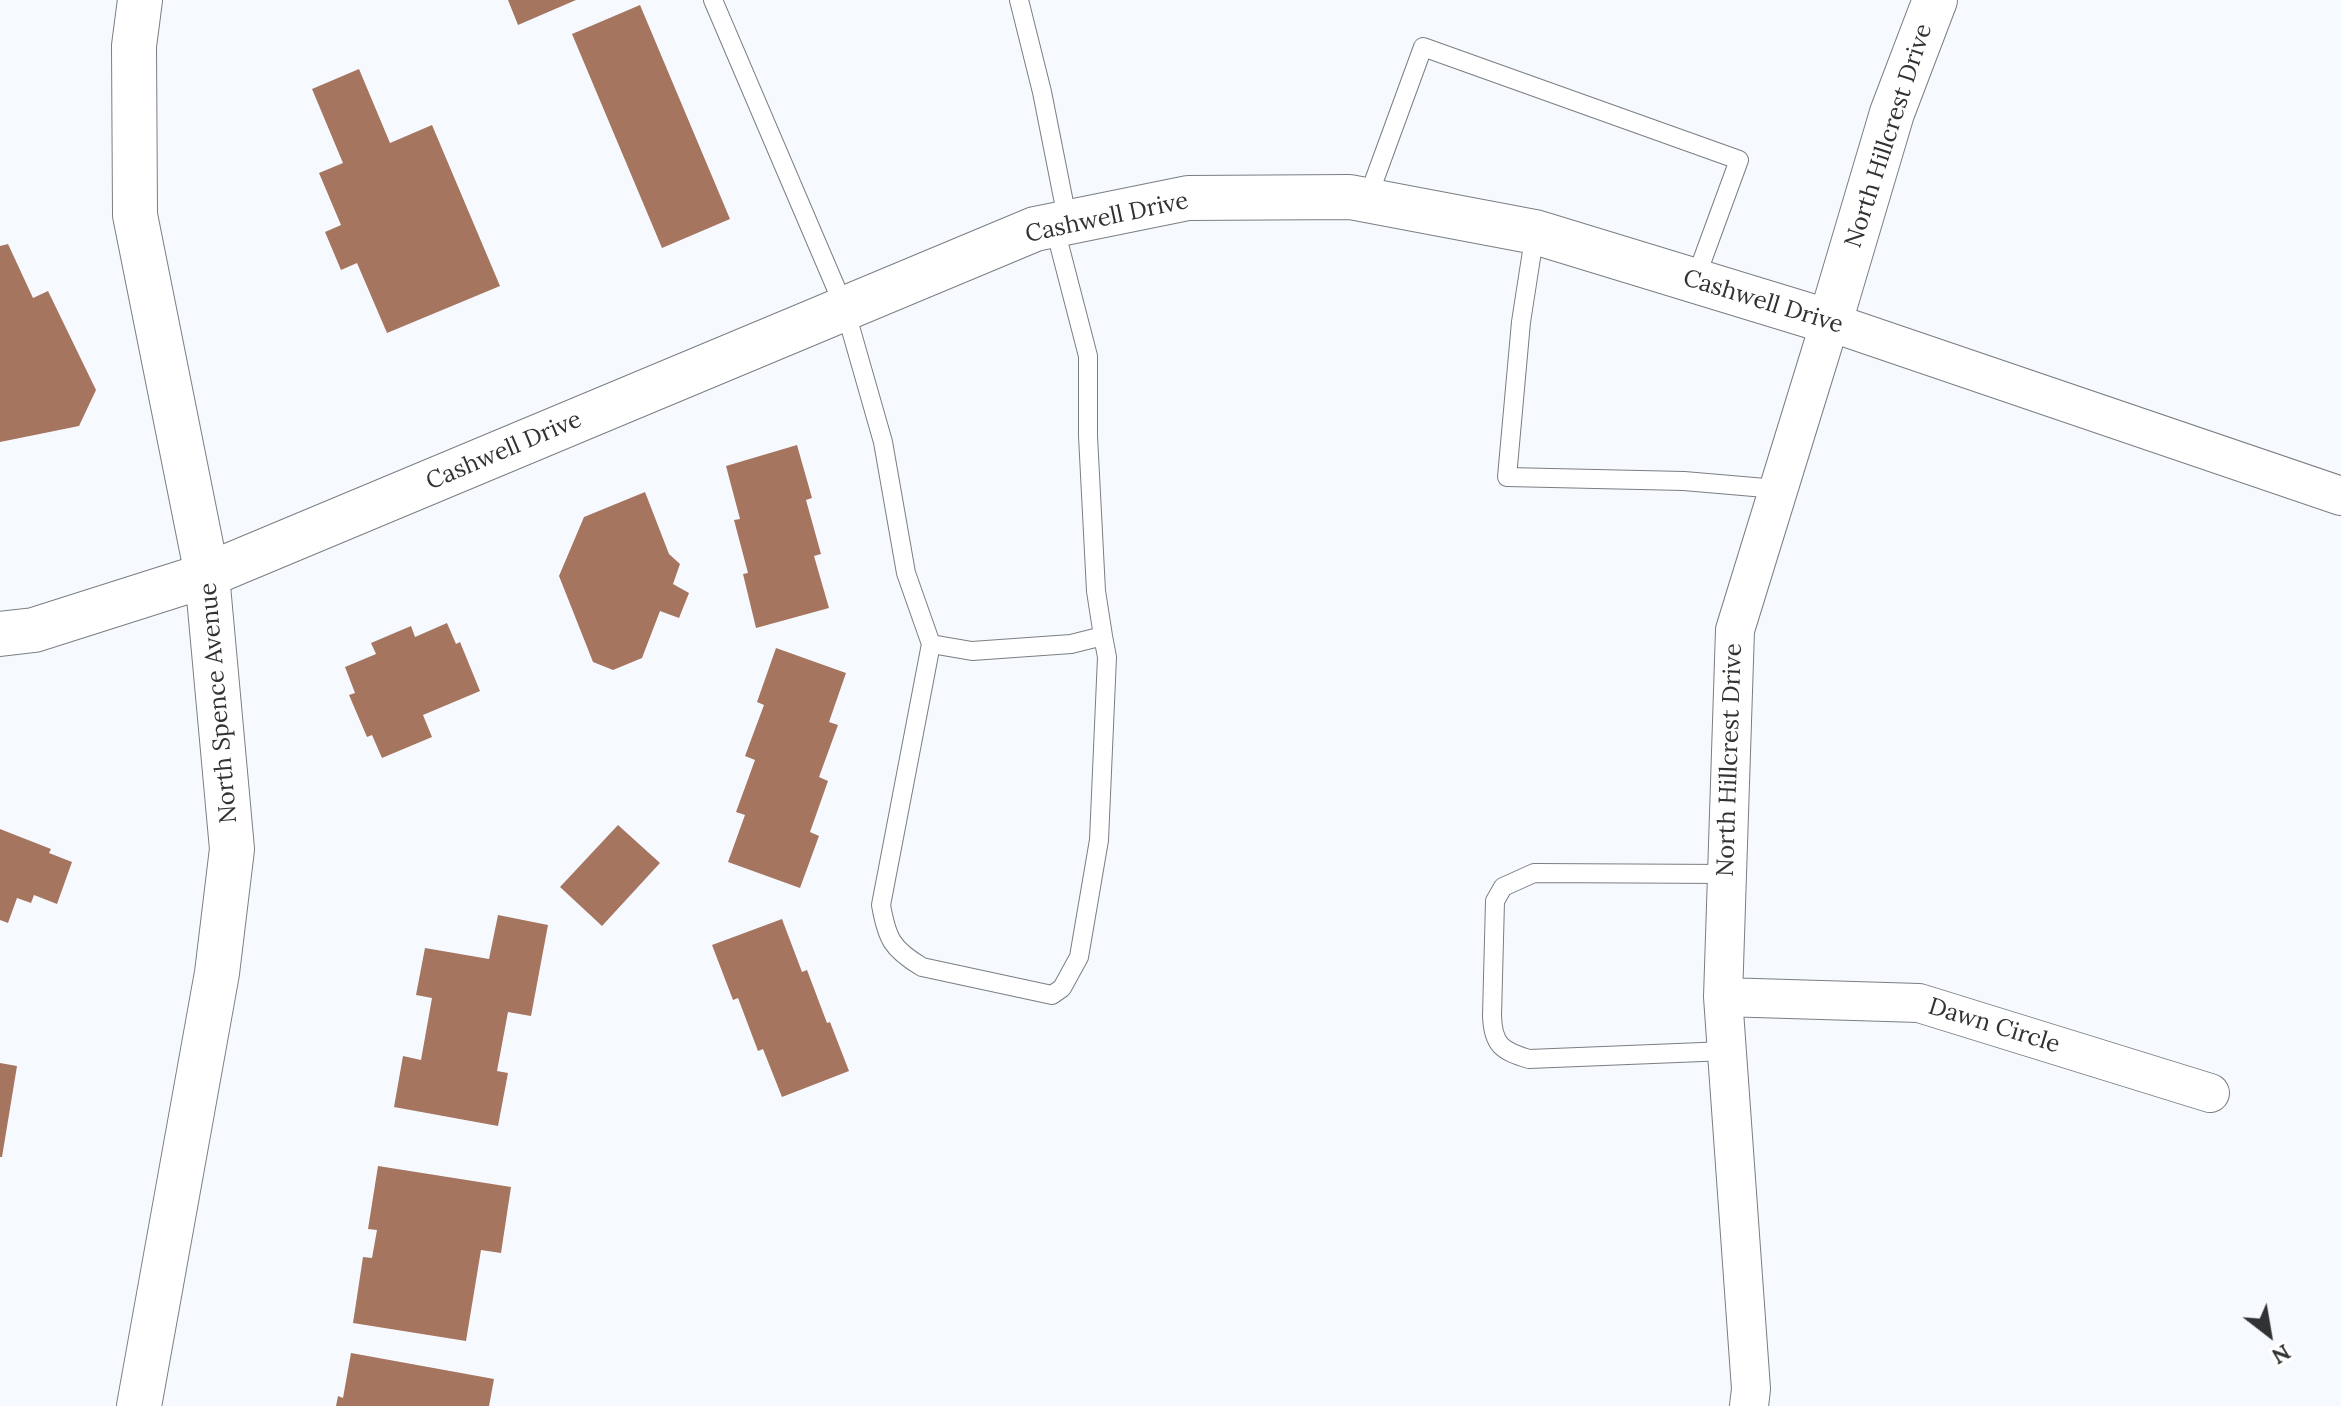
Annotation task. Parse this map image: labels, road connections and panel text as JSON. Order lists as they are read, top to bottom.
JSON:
{
  "streets": {
    "street": [
      "North Hillcrest Drive",
      "Cashwell Drive",
      "North Spence Avenue",
      "Dawn Circle"
    ]
  },
  "crossings": [
    ["North Hillcrest Drive", "Cashwell Drive"],
    ["North Hillcrest Drive", "Dawn Circle"],
    ["Cashwell Drive", "North Spence Avenue"]
  ],
  "north": "bottom right"
}
